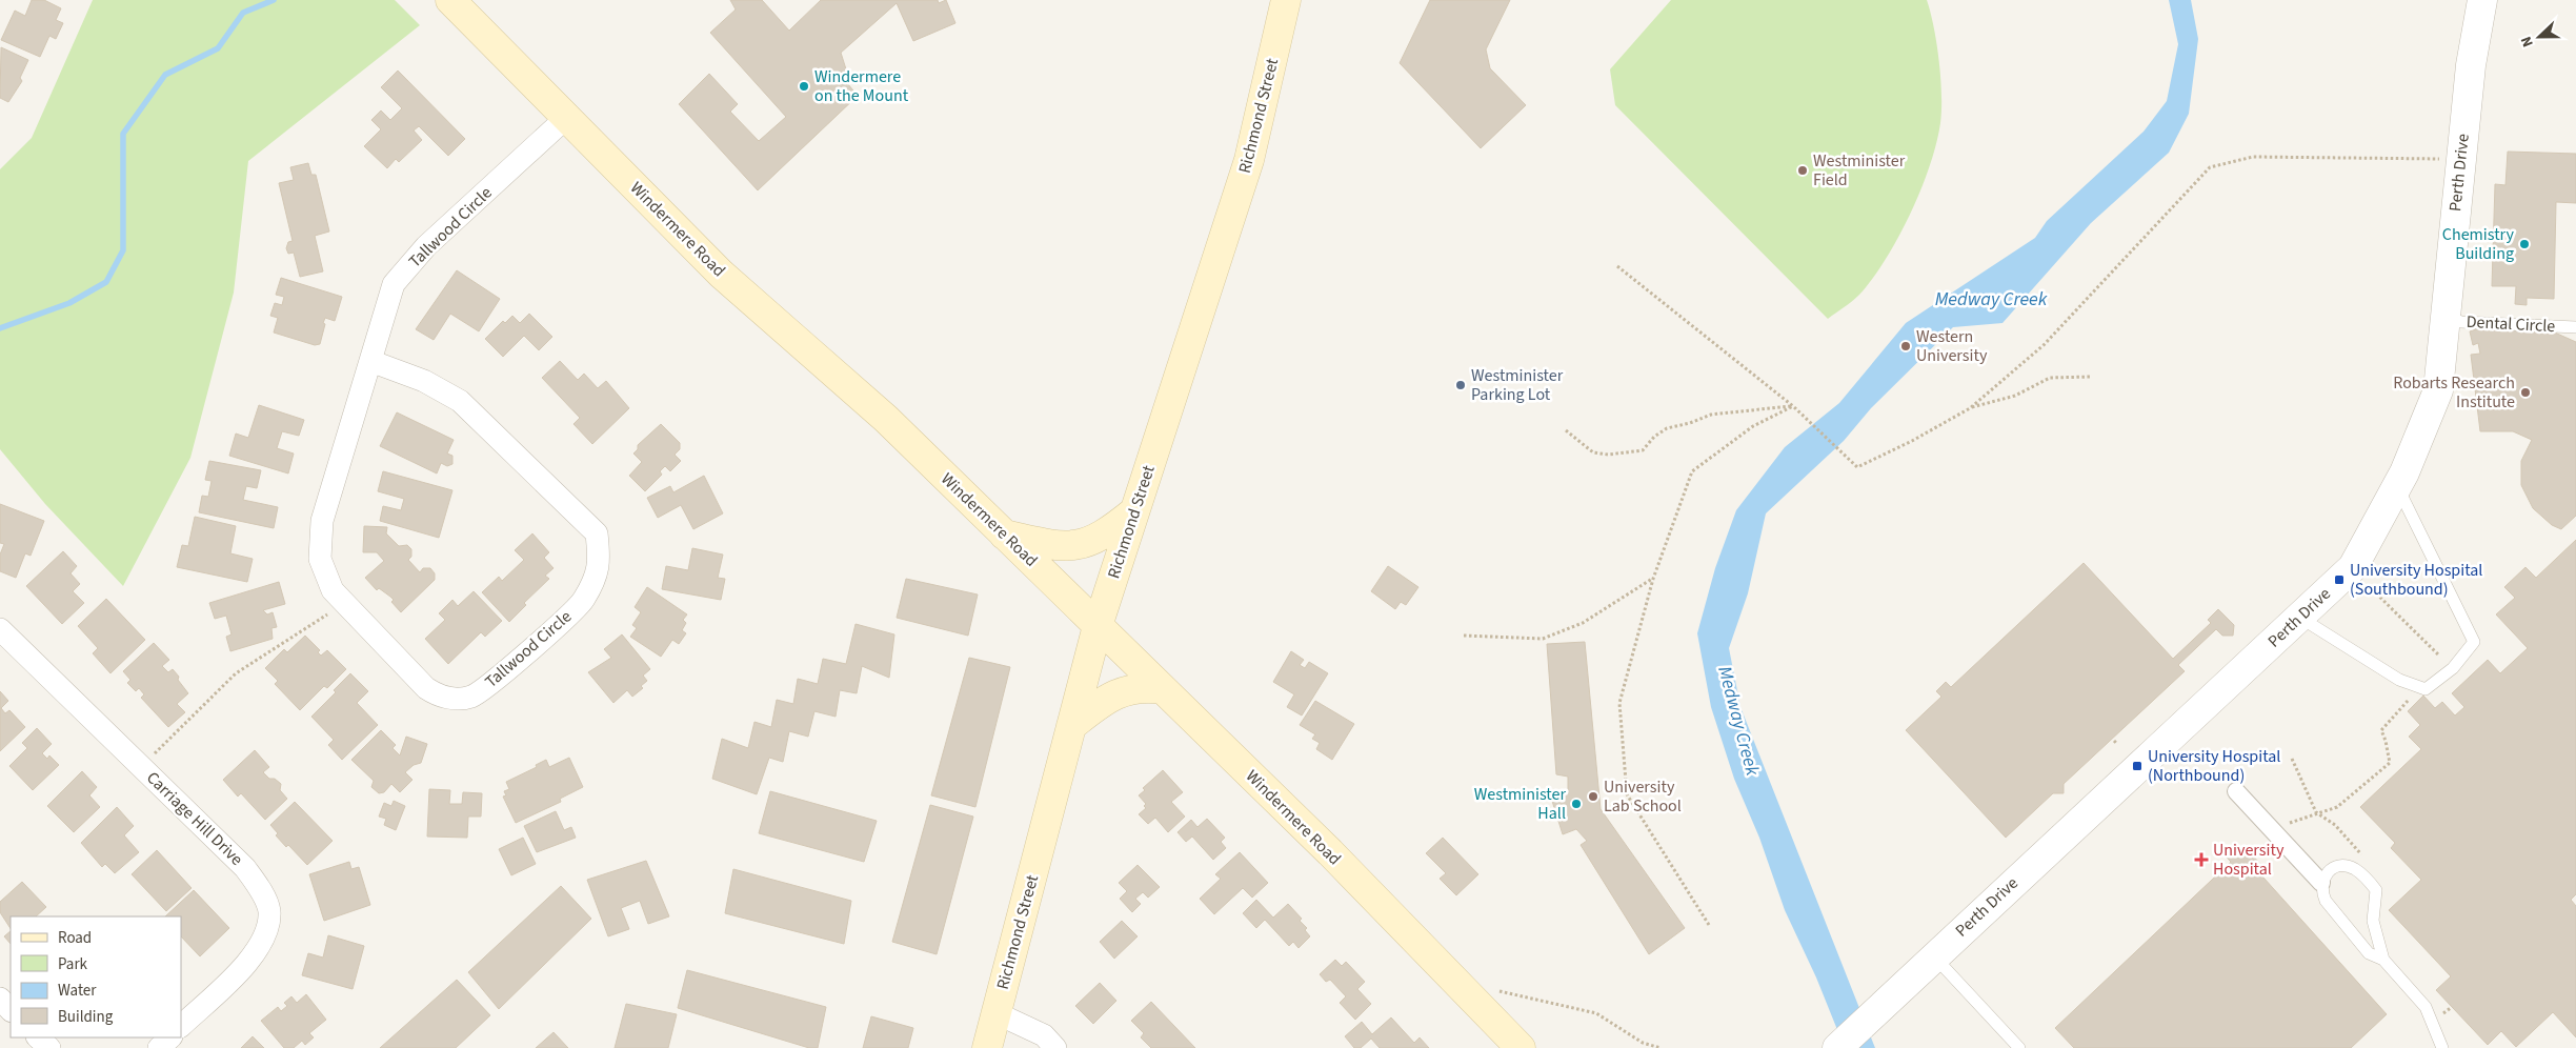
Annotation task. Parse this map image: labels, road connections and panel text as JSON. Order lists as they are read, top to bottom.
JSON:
{
  "streets": {
    "main road": ["Richmond Street", "Windermere Road"],
    "street": ["Perth Drive", "Tallwood Circle", "Carriage Hill Drive"],
    "lane": ["Dental Circle"]
  },
  "crossings": [
    ["Richmond Street", "Windermere Road"],
    ["Perth Drive", "Dental Circle"],
    ["Tallwood Circle", "Windermere Road"]
  ],
  "water": ["Medway Creek"],
  "places": {
    "other": [
      "Windermere on the Mount",
      "Westminister Field",
      "Chemistry Building",
      "Western University",
      "Westminister Parking Lot",
      "Robarts Research Institute",
      "University Lab School",
      "Westminister Hall"
    ],
    "transit": ["University Hospital (Southbound)", "University Hospital (Northbound)"],
    "health": ["University Hospital"]
  },
  "legend": [
    "Road",
    "Park",
    "Water",
    "Building"
  ],
  "north": "left"
}
